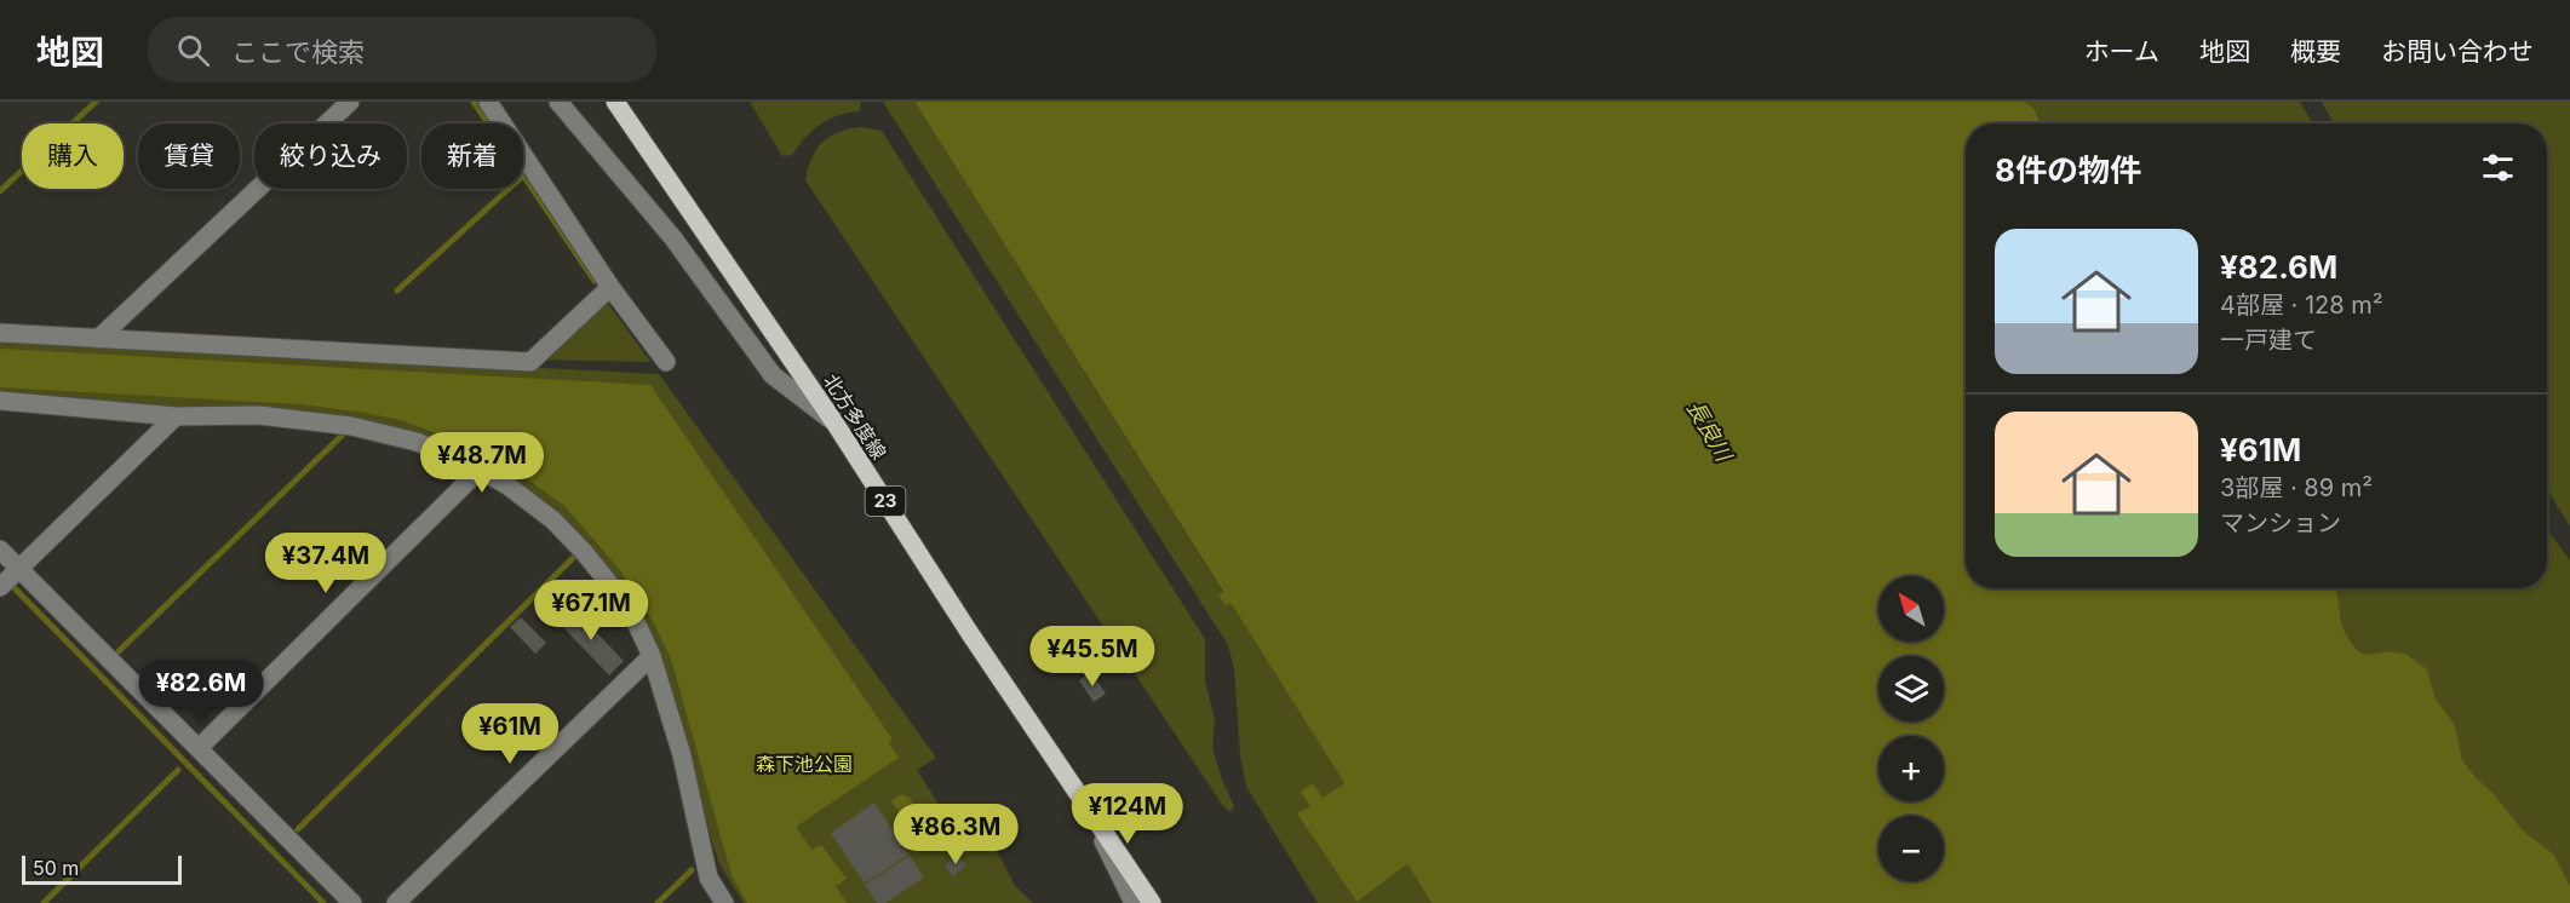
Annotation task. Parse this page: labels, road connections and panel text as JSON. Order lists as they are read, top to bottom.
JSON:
{
  "streets": {
    "main road": ["北方多度線", "23"]
  },
  "water": ["長良川"],
  "parks": ["森下池公園"],
  "scale_bar": "50 m",
  "north": "top left",
  "page": {
    "header": "地図",
    "search": "ここで検索",
    "nav": [
      "ホーム",
      "地図",
      "概要",
      "お問い合わせ"
    ],
    "chip": [
      "購入",
      "賃貸",
      "絞り込み",
      "新着"
    ],
    "heading": "8件の物件",
    "list": [
      {
        "name": "¥82.6M",
        "note": "4部屋 · 128 m² · 一戸建て"
      },
      {
        "name": "¥61M",
        "note": "3部屋 · 89 m² · マンション"
      }
    ],
    "price": [
      "¥48.7M",
      "¥37.4M",
      "¥67.1M",
      "¥45.5M",
      "¥82.6M",
      "¥61M",
      "¥124M",
      "¥86.3M"
    ],
    "map_buttons": ["+", "−"],
    "scale": "50 m"
  }
}
